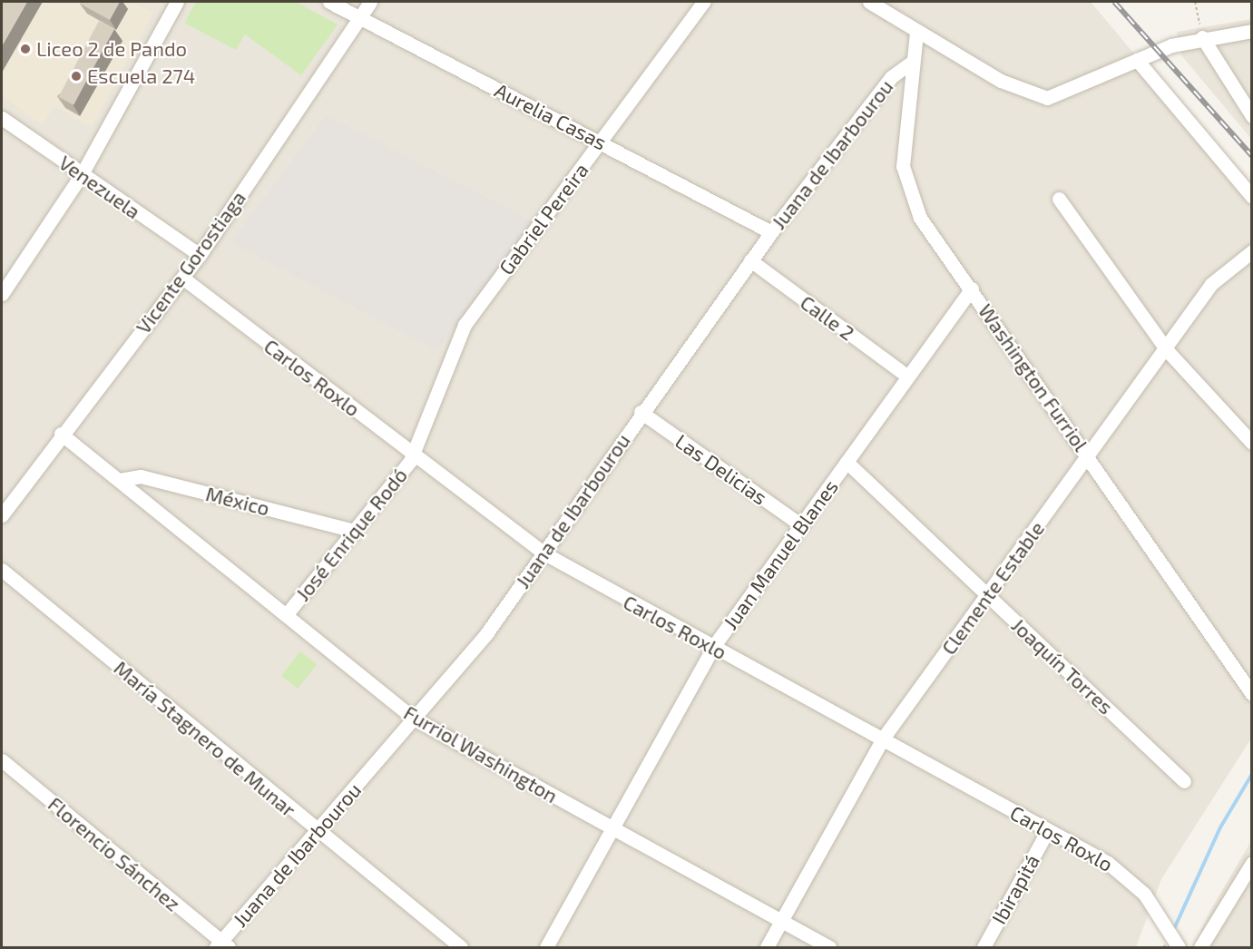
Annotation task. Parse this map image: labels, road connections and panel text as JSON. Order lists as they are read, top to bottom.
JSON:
{
  "streets": {
    "street": [
      "Aurelia Casas",
      "Juana de Ibarbourou",
      "Venezuela",
      "Gabriel Pereira",
      "Vicente Gorostiaga",
      "Calle 2",
      "Carlos Roxlo",
      "Washington Furriol",
      "Las Delicias",
      "México",
      "José Enrique Rodó",
      "Juan Manuel Blanes",
      "Clemente Estable",
      "Joaquín Torres",
      "María Stagnero de Munar",
      "Furriol Washington",
      "Florencio Sánchez",
      "Ibirapitá"
    ]
  },
  "crossings": [
    ["Aurelia Casas", "Juana de Ibarbourou"],
    ["Aurelia Casas", "Gabriel Pereira"],
    ["Aurelia Casas", "Vicente Gorostiaga"],
    ["Juana de Ibarbourou", "Calle 2"],
    ["Juana de Ibarbourou", "Carlos Roxlo"],
    ["Juana de Ibarbourou", "Washington Furriol"],
    ["Juana de Ibarbourou", "Las Delicias"],
    ["Juana de Ibarbourou", "María Stagnero de Munar"],
    ["Juana de Ibarbourou", "Furriol Washington"],
    ["Juana de Ibarbourou", "Florencio Sánchez"],
    ["Venezuela", "Vicente Gorostiaga"],
    ["Gabriel Pereira", "Carlos Roxlo"],
    ["Gabriel Pereira", "José Enrique Rodó"],
    ["Vicente Gorostiaga", "Carlos Roxlo"],
    ["Vicente Gorostiaga", "Furriol Washington"],
    ["Calle 2", "Juan Manuel Blanes"],
    ["Carlos Roxlo", "José Enrique Rodó"],
    ["Carlos Roxlo", "Juan Manuel Blanes"],
    ["Carlos Roxlo", "Clemente Estable"],
    ["Carlos Roxlo", "Ibirapitá"],
    ["Washington Furriol", "Juan Manuel Blanes"],
    ["Washington Furriol", "Clemente Estable"],
    ["Las Delicias", "Juan Manuel Blanes"],
    ["México", "José Enrique Rodó"],
    ["México", "Furriol Washington"],
    ["José Enrique Rodó", "Furriol Washington"],
    ["Juan Manuel Blanes", "Joaquín Torres"],
    ["Juan Manuel Blanes", "Furriol Washington"],
    ["Clemente Estable", "Joaquín Torres"],
    ["Clemente Estable", "Furriol Washington"]
  ],
  "places": ["Liceo 2 de Pando", "Escuela 274"]
}
